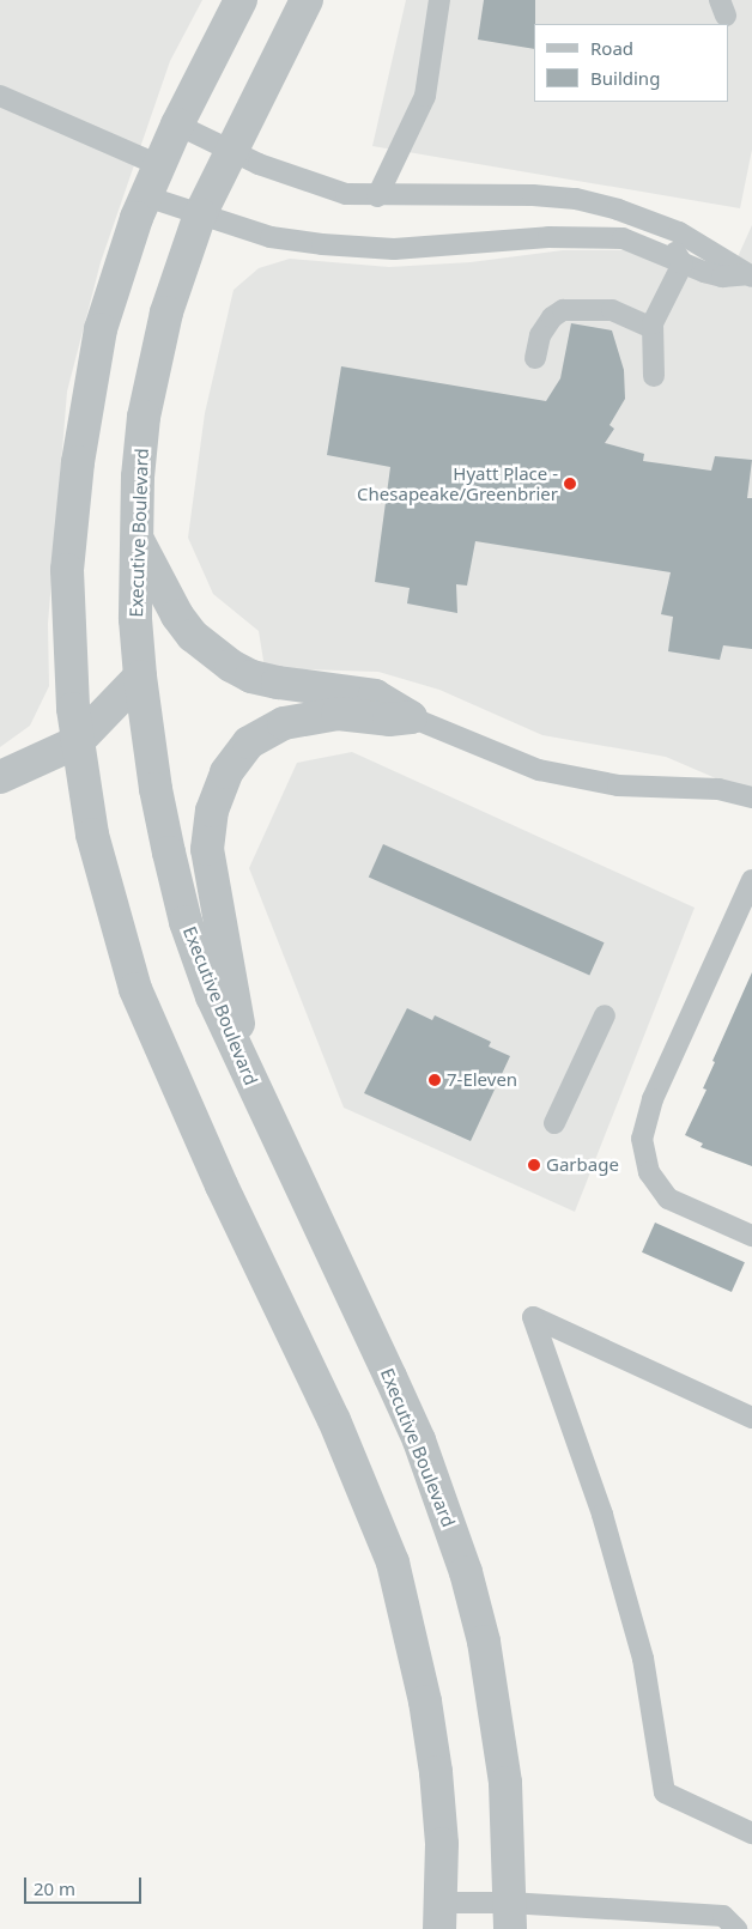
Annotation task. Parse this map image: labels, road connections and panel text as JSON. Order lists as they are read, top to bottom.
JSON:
{
  "streets": {
    "street": ["Executive Boulevard"]
  },
  "places": ["Hyatt Place - Chesapeake/Greenbrier", "7-Eleven", "Garbage"],
  "legend": ["Road", "Building"],
  "scale_bar": "20 m"
}
